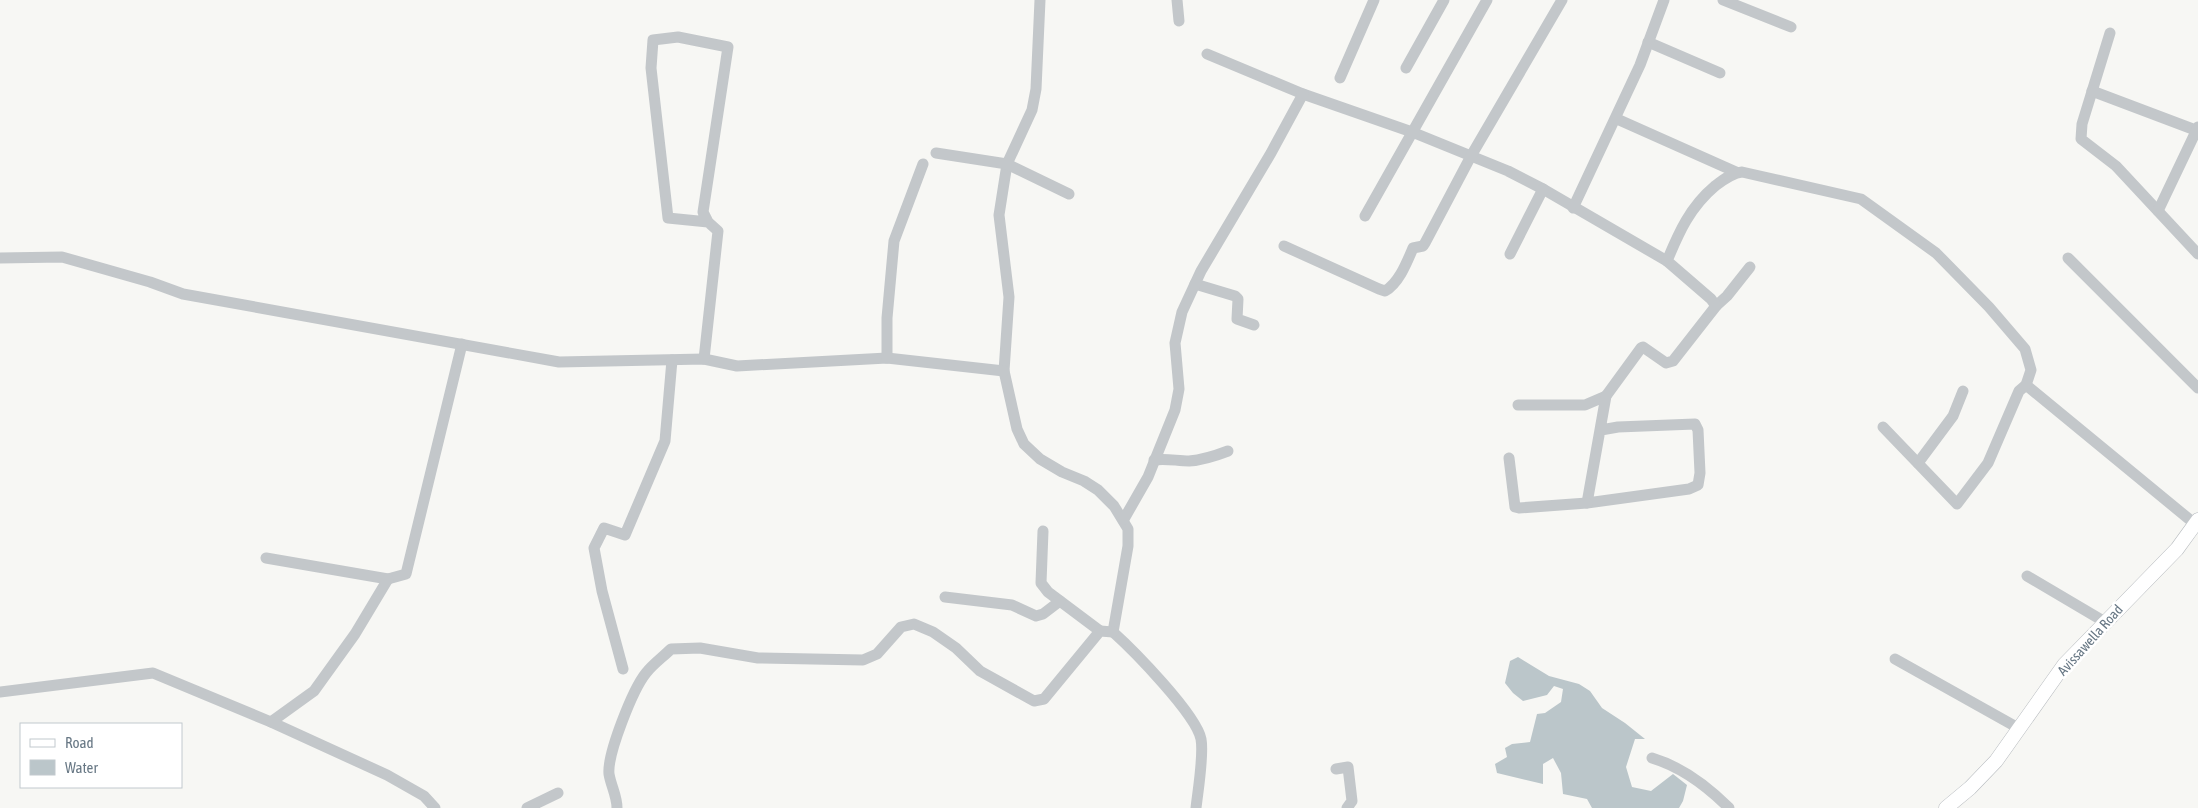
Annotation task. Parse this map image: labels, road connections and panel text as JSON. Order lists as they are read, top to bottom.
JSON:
{
  "streets": {
    "main road": ["Avissawella Road"]
  },
  "legend": ["Road", "Water"]
}
